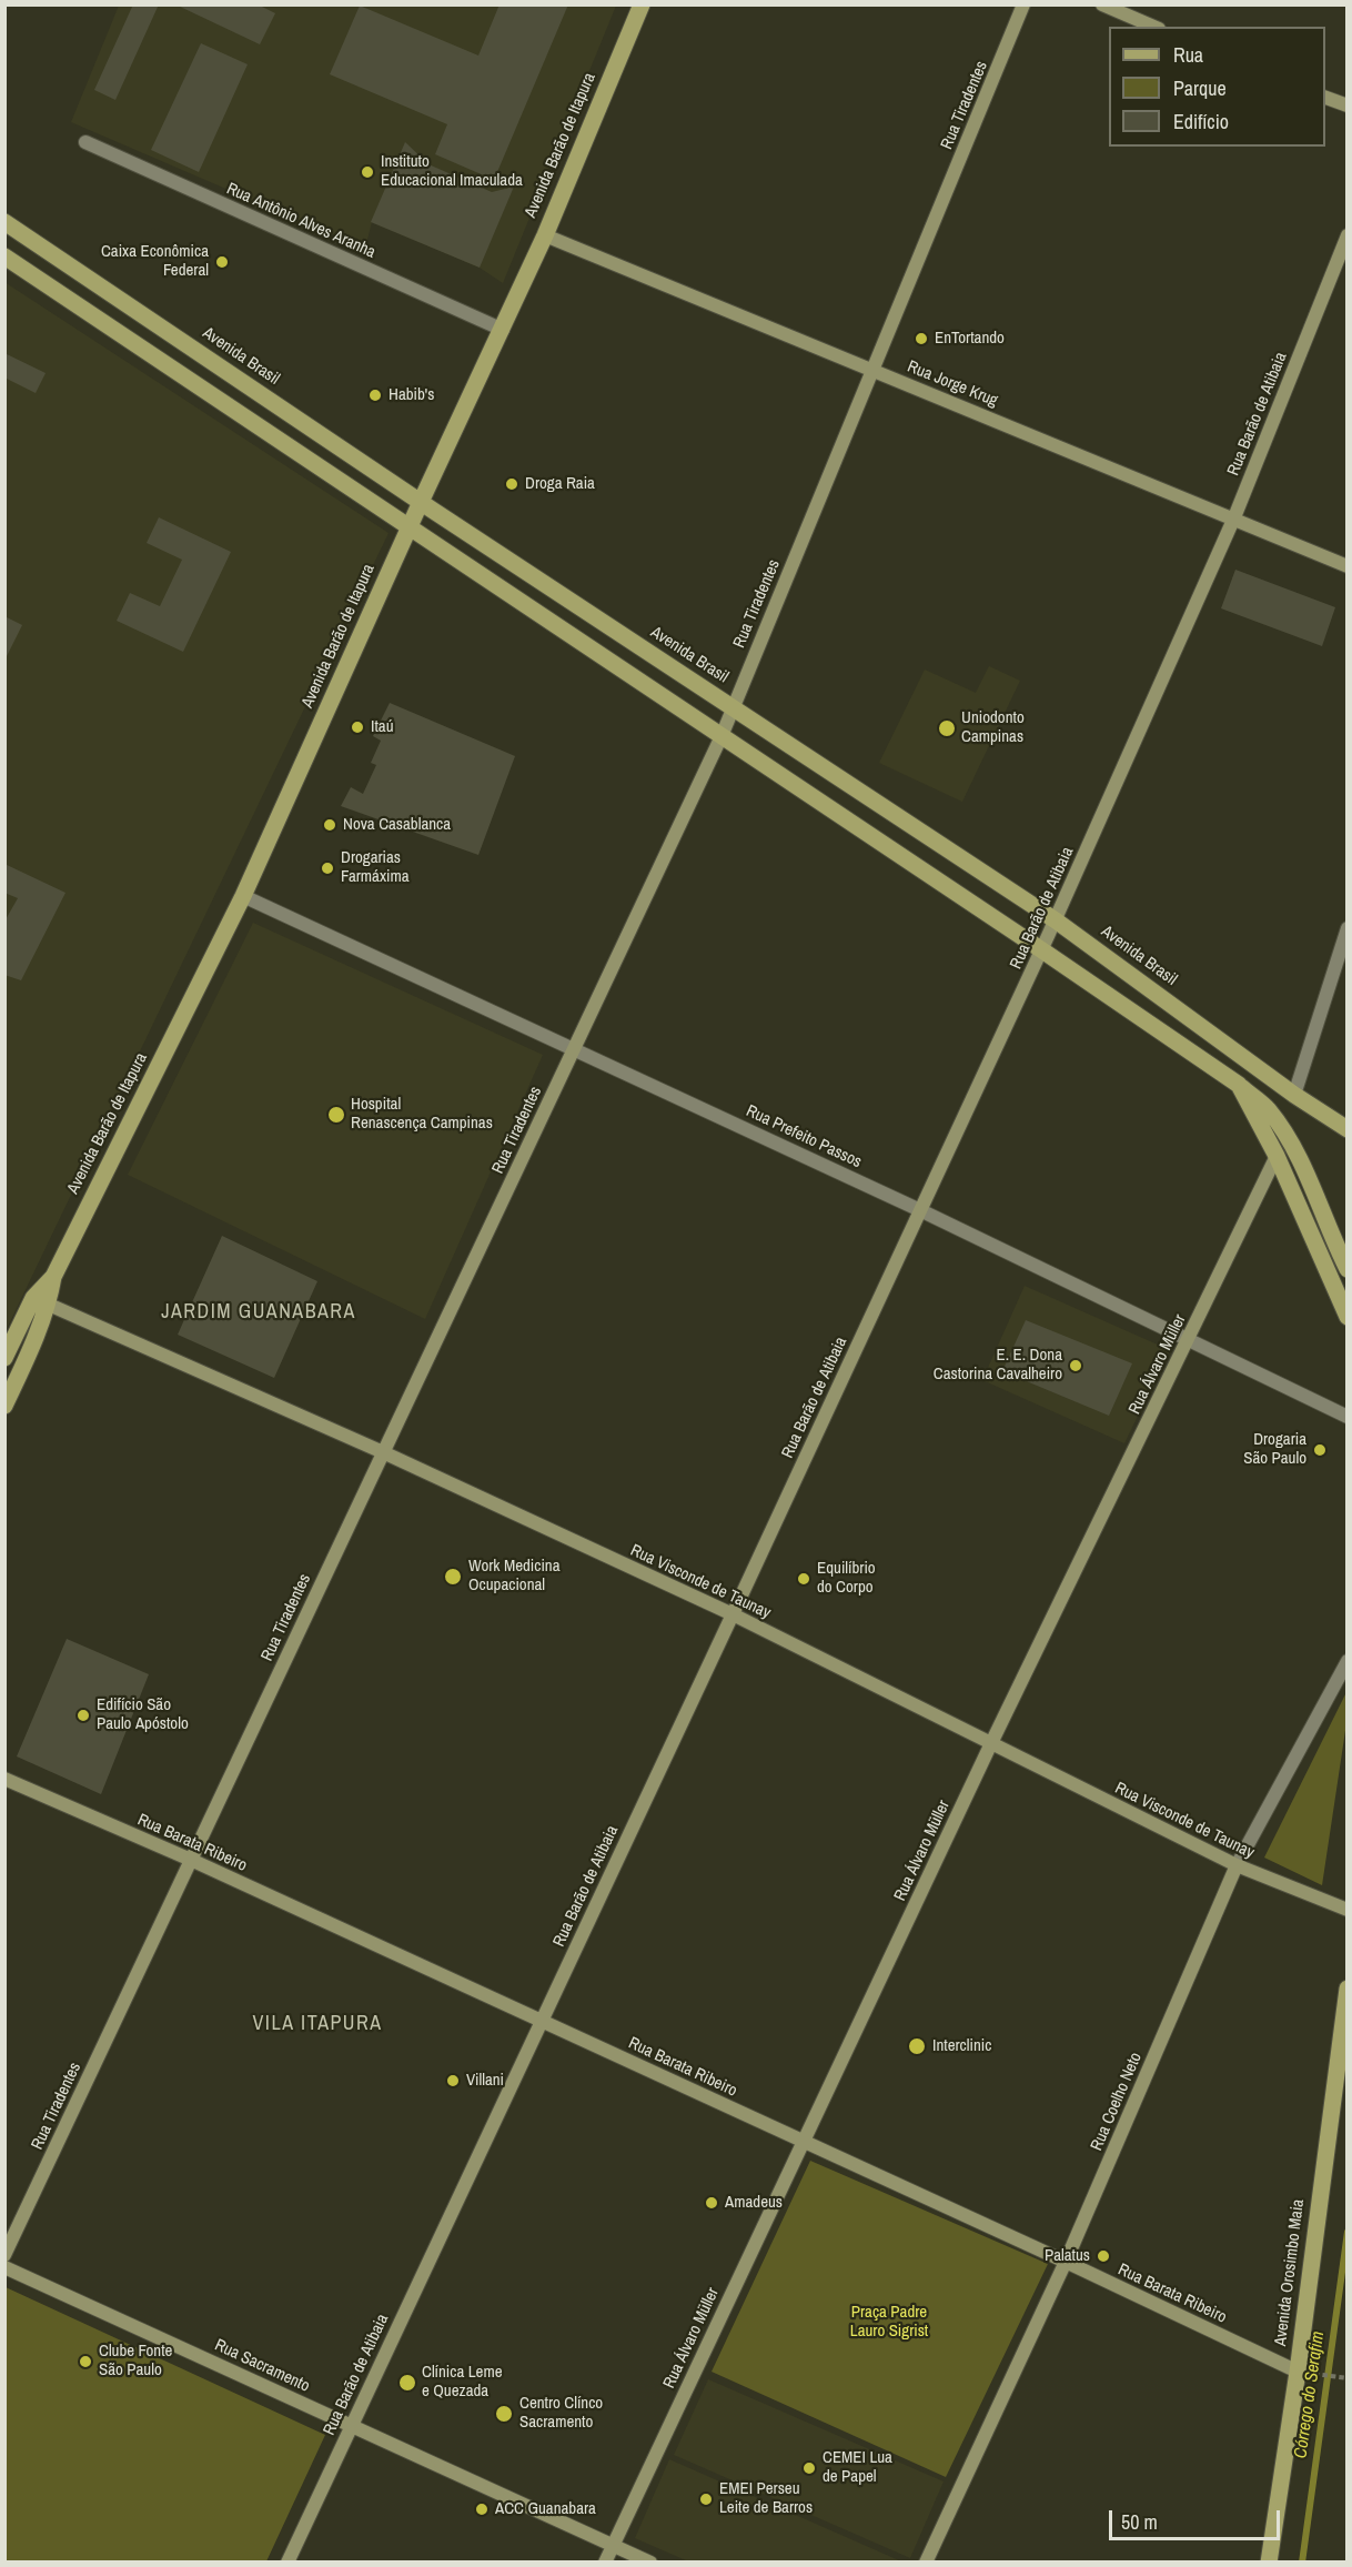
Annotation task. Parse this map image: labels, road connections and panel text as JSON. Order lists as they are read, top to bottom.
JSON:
{
  "streets": {
    "main road": [
      "Rua Tiradentes",
      "Avenida Barão de Itapura",
      "Avenida Brasil",
      "Rua Jorge Krug",
      "Rua Barão de Atibaia",
      "Rua Álvaro Müller",
      "Rua Visconde de Taunay",
      "Rua Barata Ribeiro",
      "Rua Coelho Neto",
      "Avenida Orosimbo Maia",
      "Rua Sacramento"
    ],
    "street": ["Rua Antônio Alves Aranha", "Rua Prefeito Passos"]
  },
  "crossings": [
    ["Rua Tiradentes", "Avenida Brasil"],
    ["Rua Tiradentes", "Rua Jorge Krug"],
    ["Rua Tiradentes", "Rua Prefeito Passos"],
    ["Rua Tiradentes", "Rua Visconde de Taunay"],
    ["Rua Tiradentes", "Rua Barata Ribeiro"],
    ["Avenida Barão de Itapura", "Rua Antônio Alves Aranha"],
    ["Avenida Barão de Itapura", "Avenida Brasil"],
    ["Avenida Barão de Itapura", "Rua Jorge Krug"],
    ["Avenida Barão de Itapura", "Rua Prefeito Passos"],
    ["Avenida Barão de Itapura", "Rua Visconde de Taunay"],
    ["Avenida Brasil", "Rua Barão de Atibaia"],
    ["Rua Jorge Krug", "Rua Barão de Atibaia"],
    ["Rua Barão de Atibaia", "Rua Prefeito Passos"],
    ["Rua Barão de Atibaia", "Rua Visconde de Taunay"],
    ["Rua Barão de Atibaia", "Rua Barata Ribeiro"],
    ["Rua Barão de Atibaia", "Rua Sacramento"],
    ["Rua Prefeito Passos", "Rua Álvaro Müller"],
    ["Rua Álvaro Müller", "Rua Visconde de Taunay"],
    ["Rua Álvaro Müller", "Rua Barata Ribeiro"],
    ["Rua Álvaro Müller", "Rua Sacramento"],
    ["Rua Visconde de Taunay", "Rua Coelho Neto"],
    ["Rua Barata Ribeiro", "Rua Coelho Neto"],
    ["Rua Barata Ribeiro", "Avenida Orosimbo Maia"]
  ],
  "districts": ["JARDIM GUANABARA", "VILA ITAPURA"],
  "water": ["Córrego do Serafim"],
  "parks": ["Praça Padre Lauro Sigrist"],
  "places": [
    "Instituto Educacional Imaculada",
    "Caixa Econômica Federal",
    "EnTortando",
    "Habib's",
    "Droga Raia",
    "Itaú",
    "Uniodonto Campinas",
    "Nova Casablanca",
    "Drogarias Farmáxima",
    "Hospital Renascença Campinas",
    "E. E. Dona Castorina Cavalheiro",
    "Drogaria São Paulo",
    "Work Medicina Ocupacional",
    "Equilíbrio do Corpo",
    "Edifício São Paulo Apóstolo",
    "Interclinic",
    "Villani",
    "Amadeus",
    "Palatus",
    "Clube Fonte São Paulo",
    "Clínica Leme e Quezada",
    "Centro Clínco Sacramento",
    "CEMEI Lua de Papel",
    "EMEI Perseu Leite de Barros",
    "ACC Guanabara"
  ],
  "legend": ["Rua", "Parque", "Edifício"],
  "scale_bar": "50 m"
}
